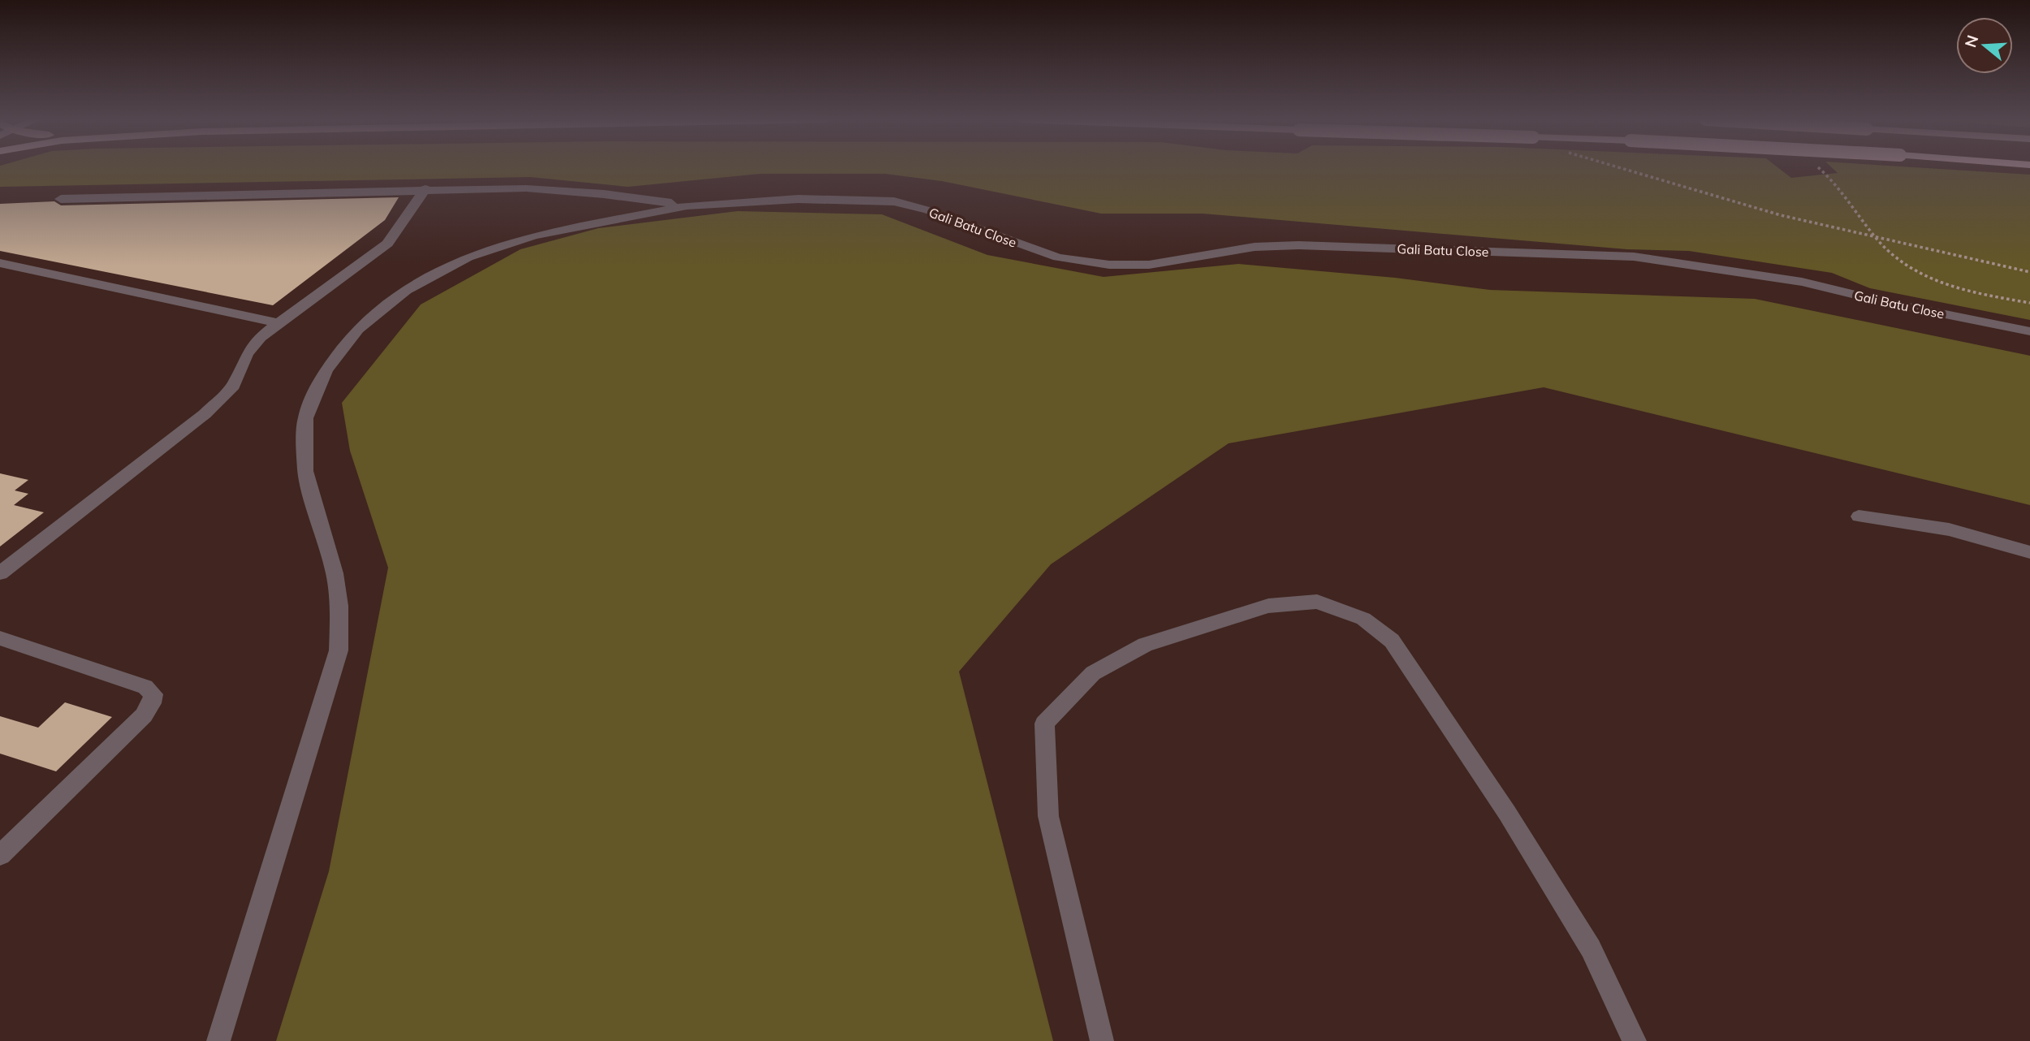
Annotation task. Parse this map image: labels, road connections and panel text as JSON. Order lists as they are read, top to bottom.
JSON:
{
  "streets": {
    "street": ["Gali Batu Close"]
  },
  "north": "left"
}
